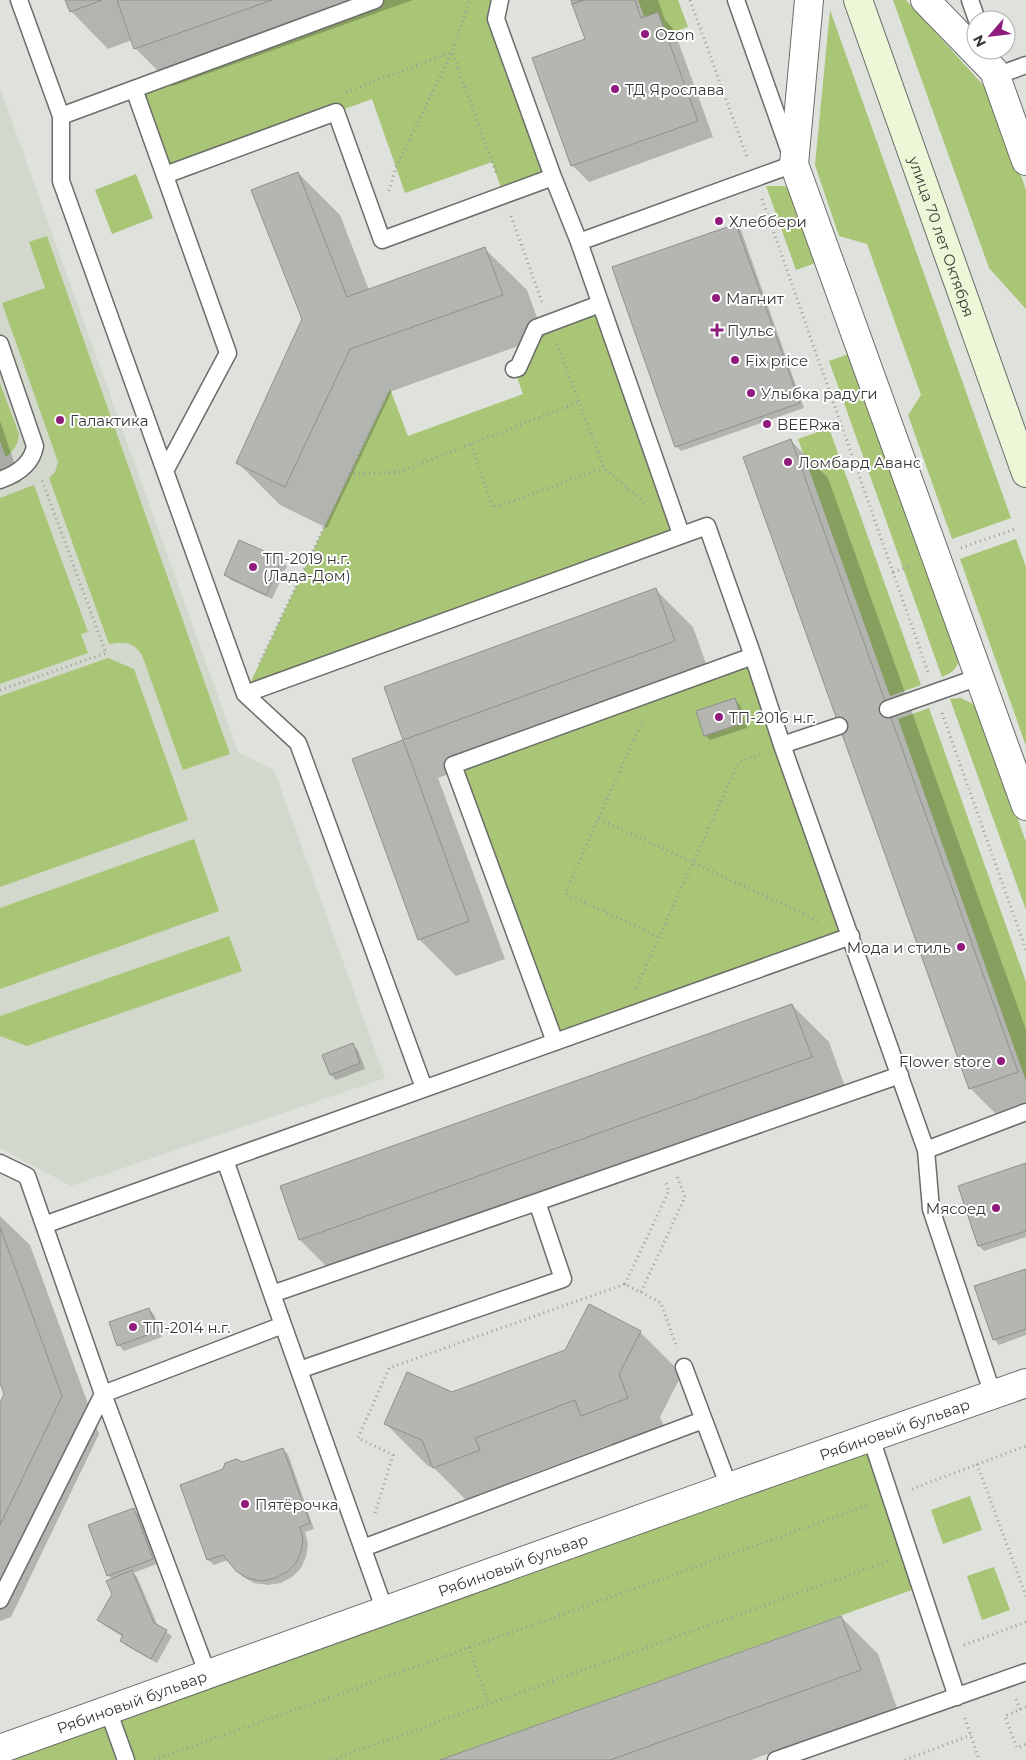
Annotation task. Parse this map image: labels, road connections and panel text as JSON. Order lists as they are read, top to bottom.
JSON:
{
  "streets": {
    "main road": ["улица 70 лет Октября"],
    "street": ["Рябиновый бульвар"]
  },
  "places": {
    "other": [
      "Ozon",
      "ТД Ярослава",
      "Хлеббери",
      "Магнит",
      "Fix price",
      "Улыбка радуги",
      "Галактика",
      "BEERжа",
      "Ломбард Аванс",
      "ТП-2019 н.г. (Лада-Дом)",
      "ТП-2016 н.г.",
      "Мода и стиль",
      "Flower store",
      "Мясоед",
      "ТП-2014 н.г.",
      "Пятёрочка"
    ],
    "health": ["Пульс"]
  },
  "north": "bottom left"
}
